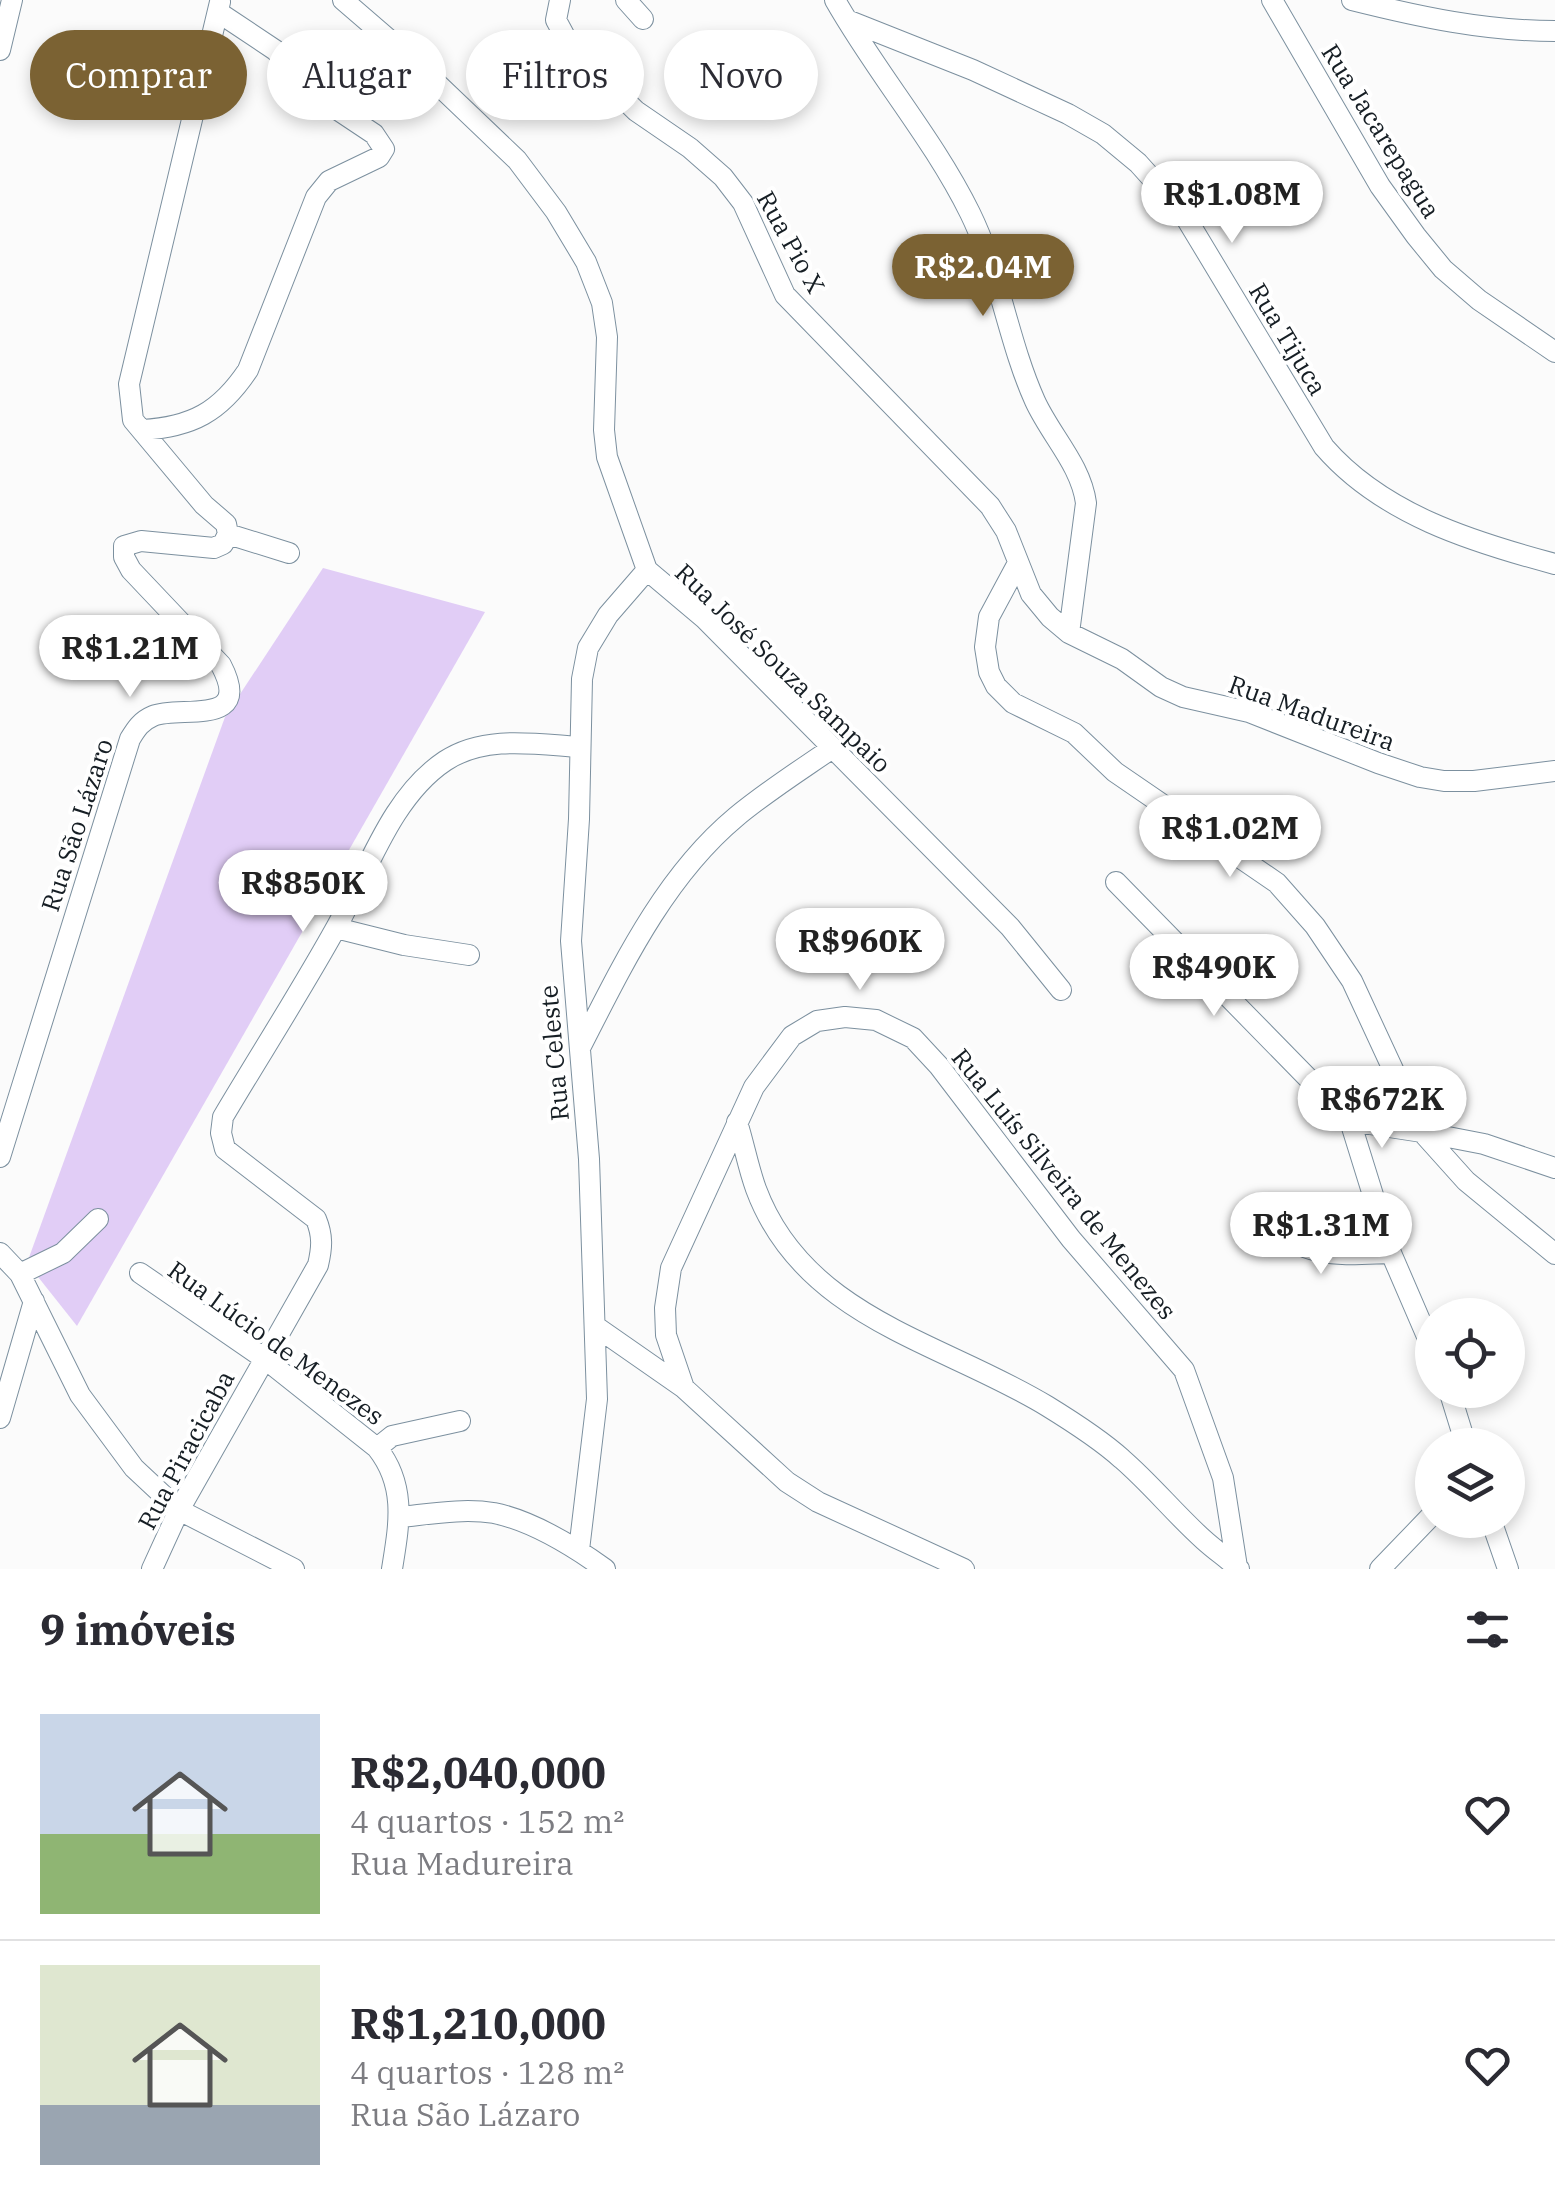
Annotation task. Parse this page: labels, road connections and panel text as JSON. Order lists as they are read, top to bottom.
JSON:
{
  "streets": {
    "street": [
      "Rua Jacarepagua",
      "Rua Pio X",
      "Rua Tijuca",
      "Rua José Souza Sampaio",
      "Rua Madureira",
      "Rua São Lázaro",
      "Rua Celeste",
      "Rua Luís Silveira de Menezes",
      "Rua Lúcio de Menezes",
      "Rua Piracicaba"
    ]
  },
  "crossings": [
    ["Rua Pio X", "Rua Madureira"],
    ["Rua José Souza Sampaio", "Rua Celeste"],
    ["Rua Lúcio de Menezes", "Rua Piracicaba"]
  ],
  "page": {
    "chip": [
      "Comprar",
      "Alugar",
      "Filtros",
      "Novo"
    ],
    "price": [
      "R$1.08M",
      "R$2.04M",
      "R$1.21M",
      "R$1.02M",
      "R$850K",
      "R$960K",
      "R$490K",
      "R$672K",
      "R$1.31M"
    ],
    "heading": "9 imóveis",
    "list": [
      {
        "name": "R$2,040,000",
        "note": "4 quartos · 152 m² · Rua Madureira"
      },
      {
        "name": "R$1,210,000",
        "note": "4 quartos · 128 m² · Rua São Lázaro"
      }
    ]
  }
}
